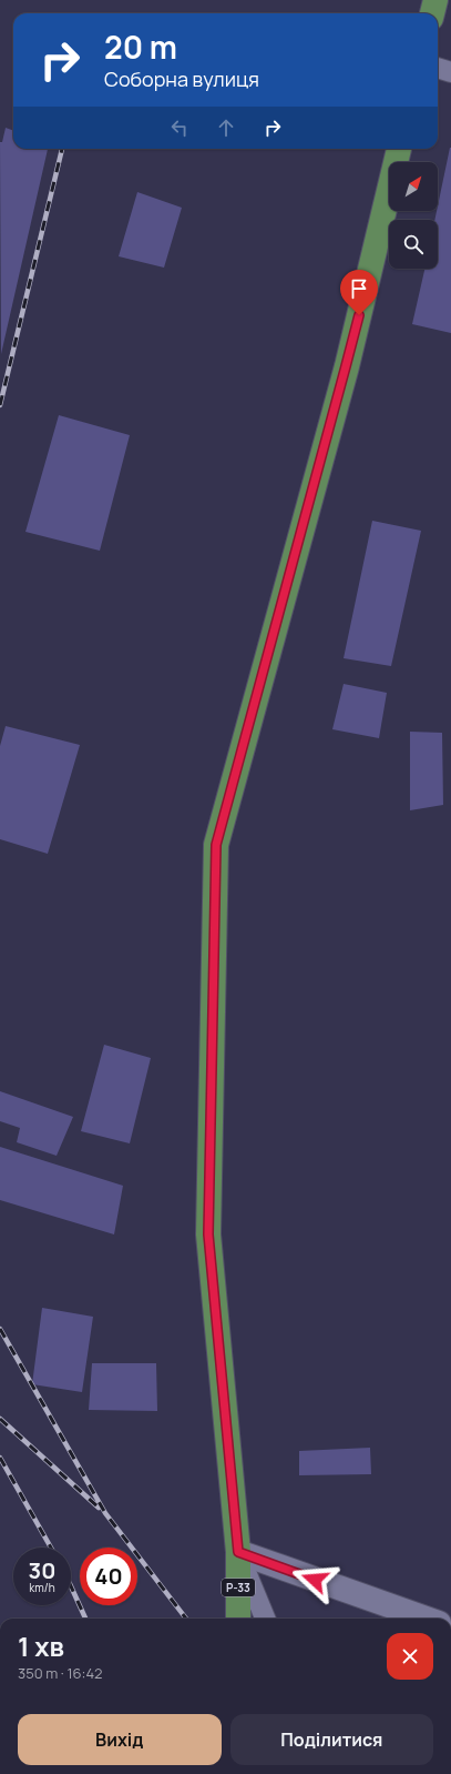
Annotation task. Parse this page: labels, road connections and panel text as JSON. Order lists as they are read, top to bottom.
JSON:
{
  "streets": {
    "main road": ["Р-33"]
  },
  "north": "top right",
  "page": {
    "turn": ["20 m", "Соборна вулиця"],
    "speed": "30 km/h",
    "limit": "40",
    "heading": ["1 хв", "350 m · 16:42"],
    "buttons": ["Вихід", "Поділитися"]
  }
}
